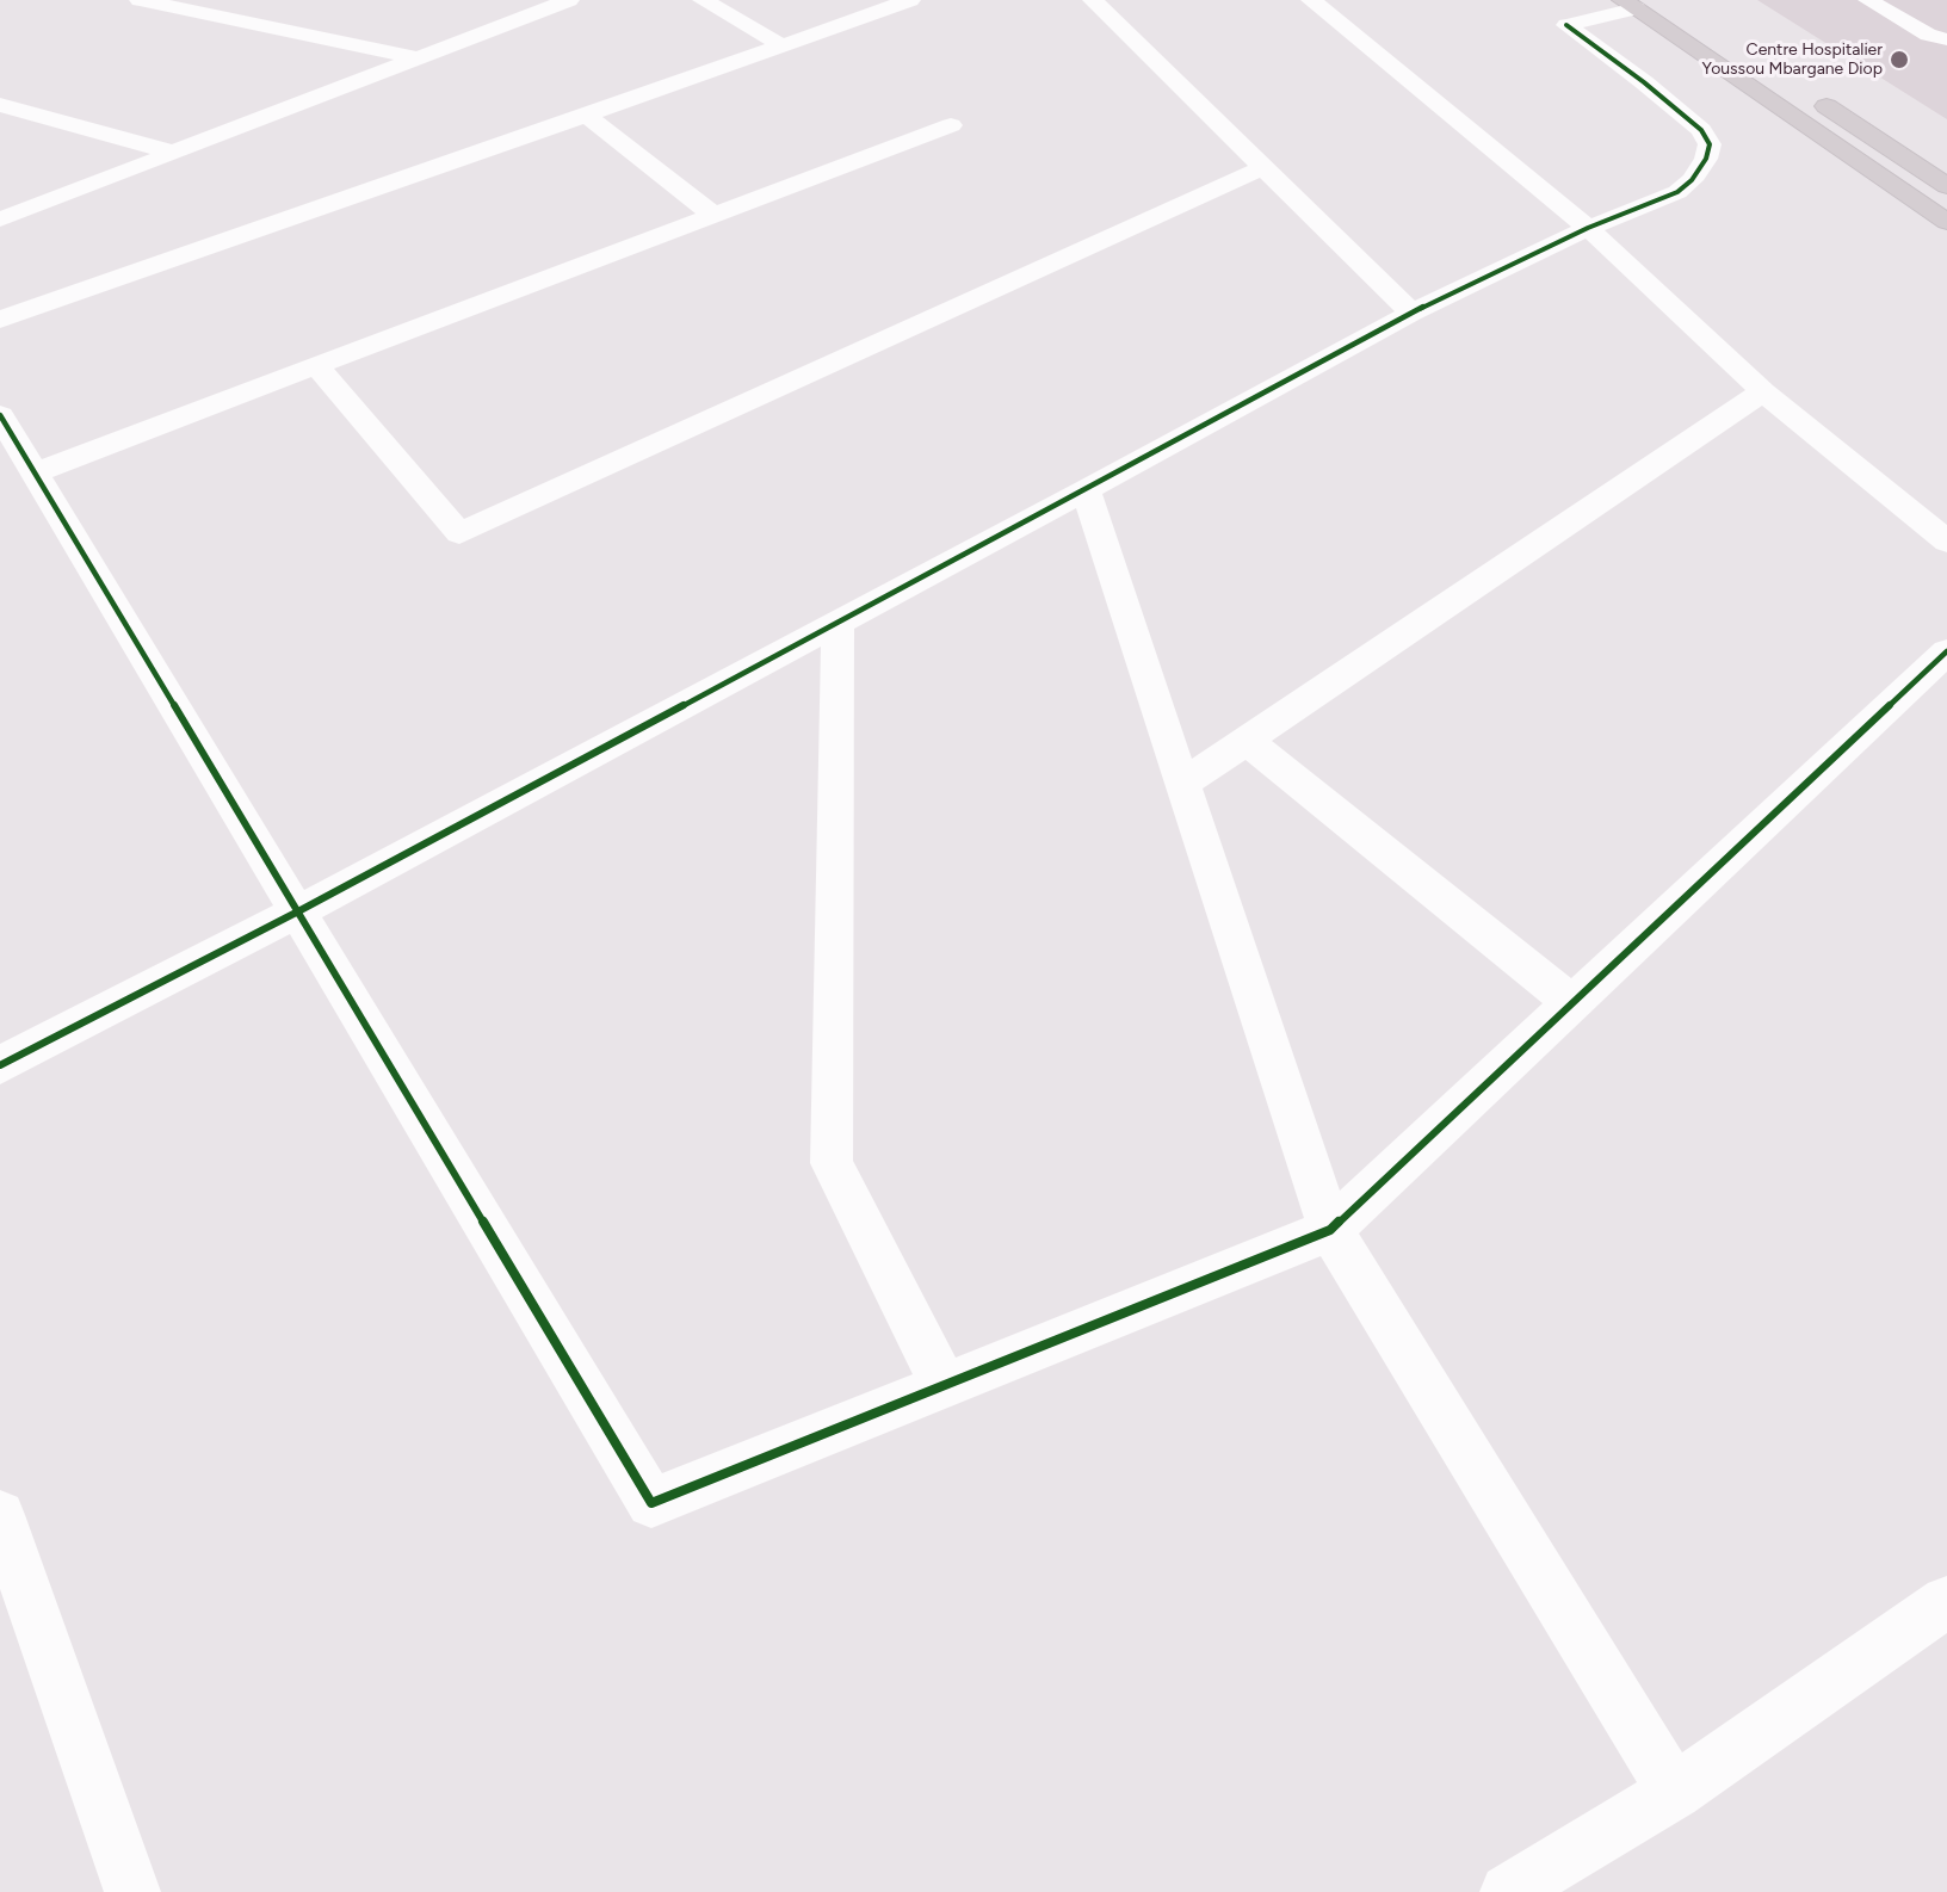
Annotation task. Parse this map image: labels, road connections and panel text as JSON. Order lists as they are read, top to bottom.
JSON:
{
  "places": ["Centre Hospitalier Youssou Mbargane Diop"]
}
